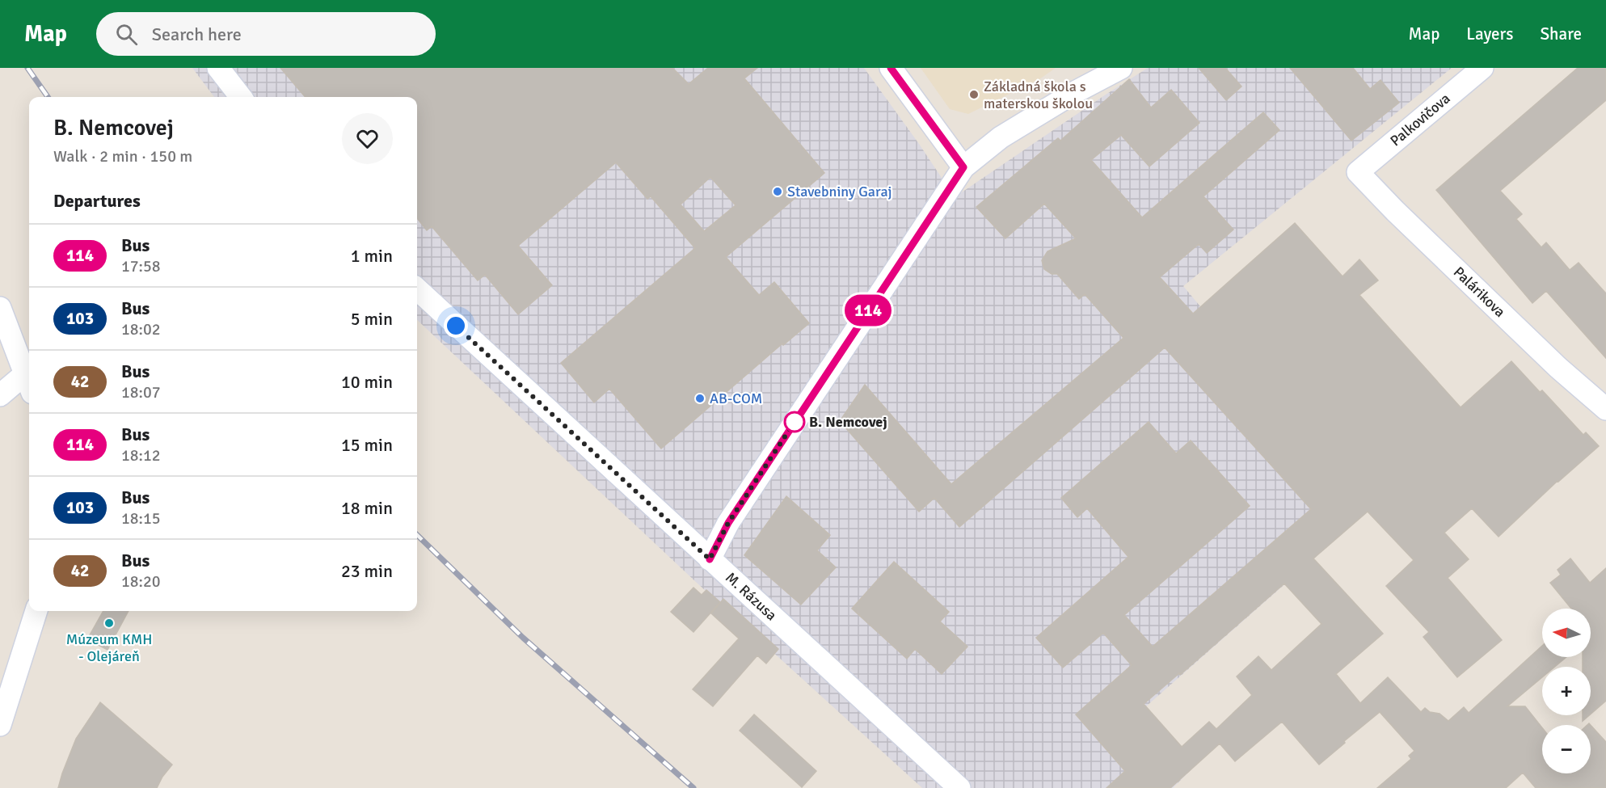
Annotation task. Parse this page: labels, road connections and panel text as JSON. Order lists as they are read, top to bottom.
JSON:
{
  "streets": {
    "street": ["Palkovičova", "Palárikova", "M. Rázusa"]
  },
  "crossings": [
    ["Palkovičova", "Palárikova"]
  ],
  "places": [
    "Základná škola s materskou školou",
    "Stavebniny Garaj",
    "AB-COM",
    "B. Nemcovej",
    "Múzeum KMH - Olejáreň"
  ],
  "lines": ["bus line 114"],
  "north": "left",
  "page": {
    "header": "Map",
    "search": "Search here",
    "nav": ["Map", "Layers", "Share"],
    "on_map": "114",
    "heading": [
      ["B. Nemcovej", "Walk · 2 min · 150 m"],
      "Departures"
    ],
    "list": [
      {
        "mark": "114",
        "name": "Bus",
        "note": "17:58",
        "value": "1 min"
      },
      {
        "mark": "103",
        "name": "Bus",
        "note": "18:02",
        "value": "5 min"
      },
      {
        "mark": "42",
        "name": "Bus",
        "note": "18:07",
        "value": "10 min"
      },
      {
        "mark": "114",
        "name": "Bus",
        "note": "18:12",
        "value": "15 min"
      },
      {
        "mark": "103",
        "name": "Bus",
        "note": "18:15",
        "value": "18 min"
      },
      {
        "mark": "42",
        "name": "Bus",
        "note": "18:20",
        "value": "23 min"
      }
    ],
    "map_buttons": ["+", "−"]
  }
}
